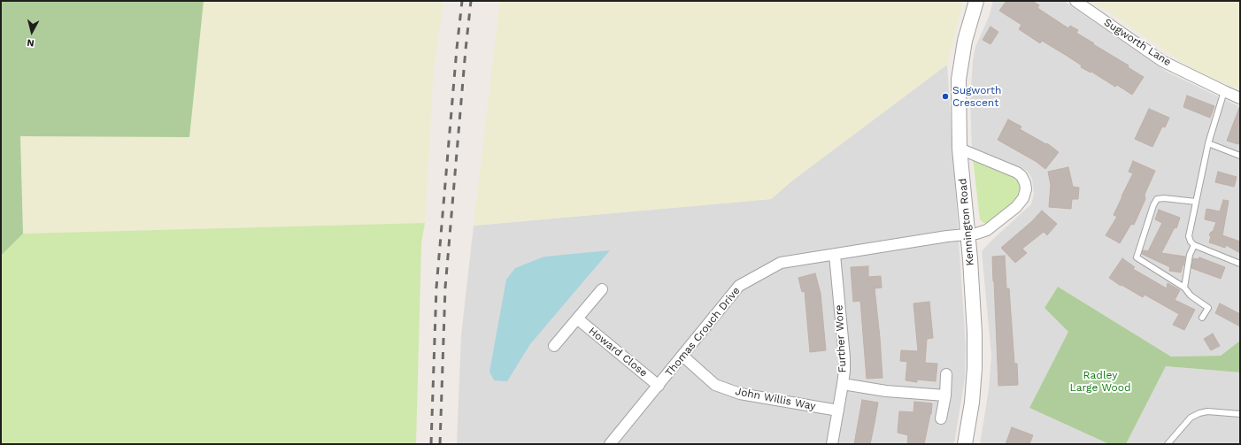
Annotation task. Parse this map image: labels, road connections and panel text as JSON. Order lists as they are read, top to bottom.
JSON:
{
  "streets": {
    "street": [
      "Sugworth Lane",
      "Kennington Road",
      "Thomas Crouch Drive",
      "Further Wore",
      "Howard Close",
      "John Willis Way"
    ]
  },
  "crossings": [
    ["Kennington Road", "Thomas Crouch Drive"],
    ["Thomas Crouch Drive", "Further Wore"],
    ["Thomas Crouch Drive", "Howard Close"],
    ["Thomas Crouch Drive", "John Willis Way"],
    ["Further Wore", "John Willis Way"]
  ],
  "parks": ["Radley Large Wood"],
  "places": ["Sugworth Crescent"],
  "north": "bottom"
}
